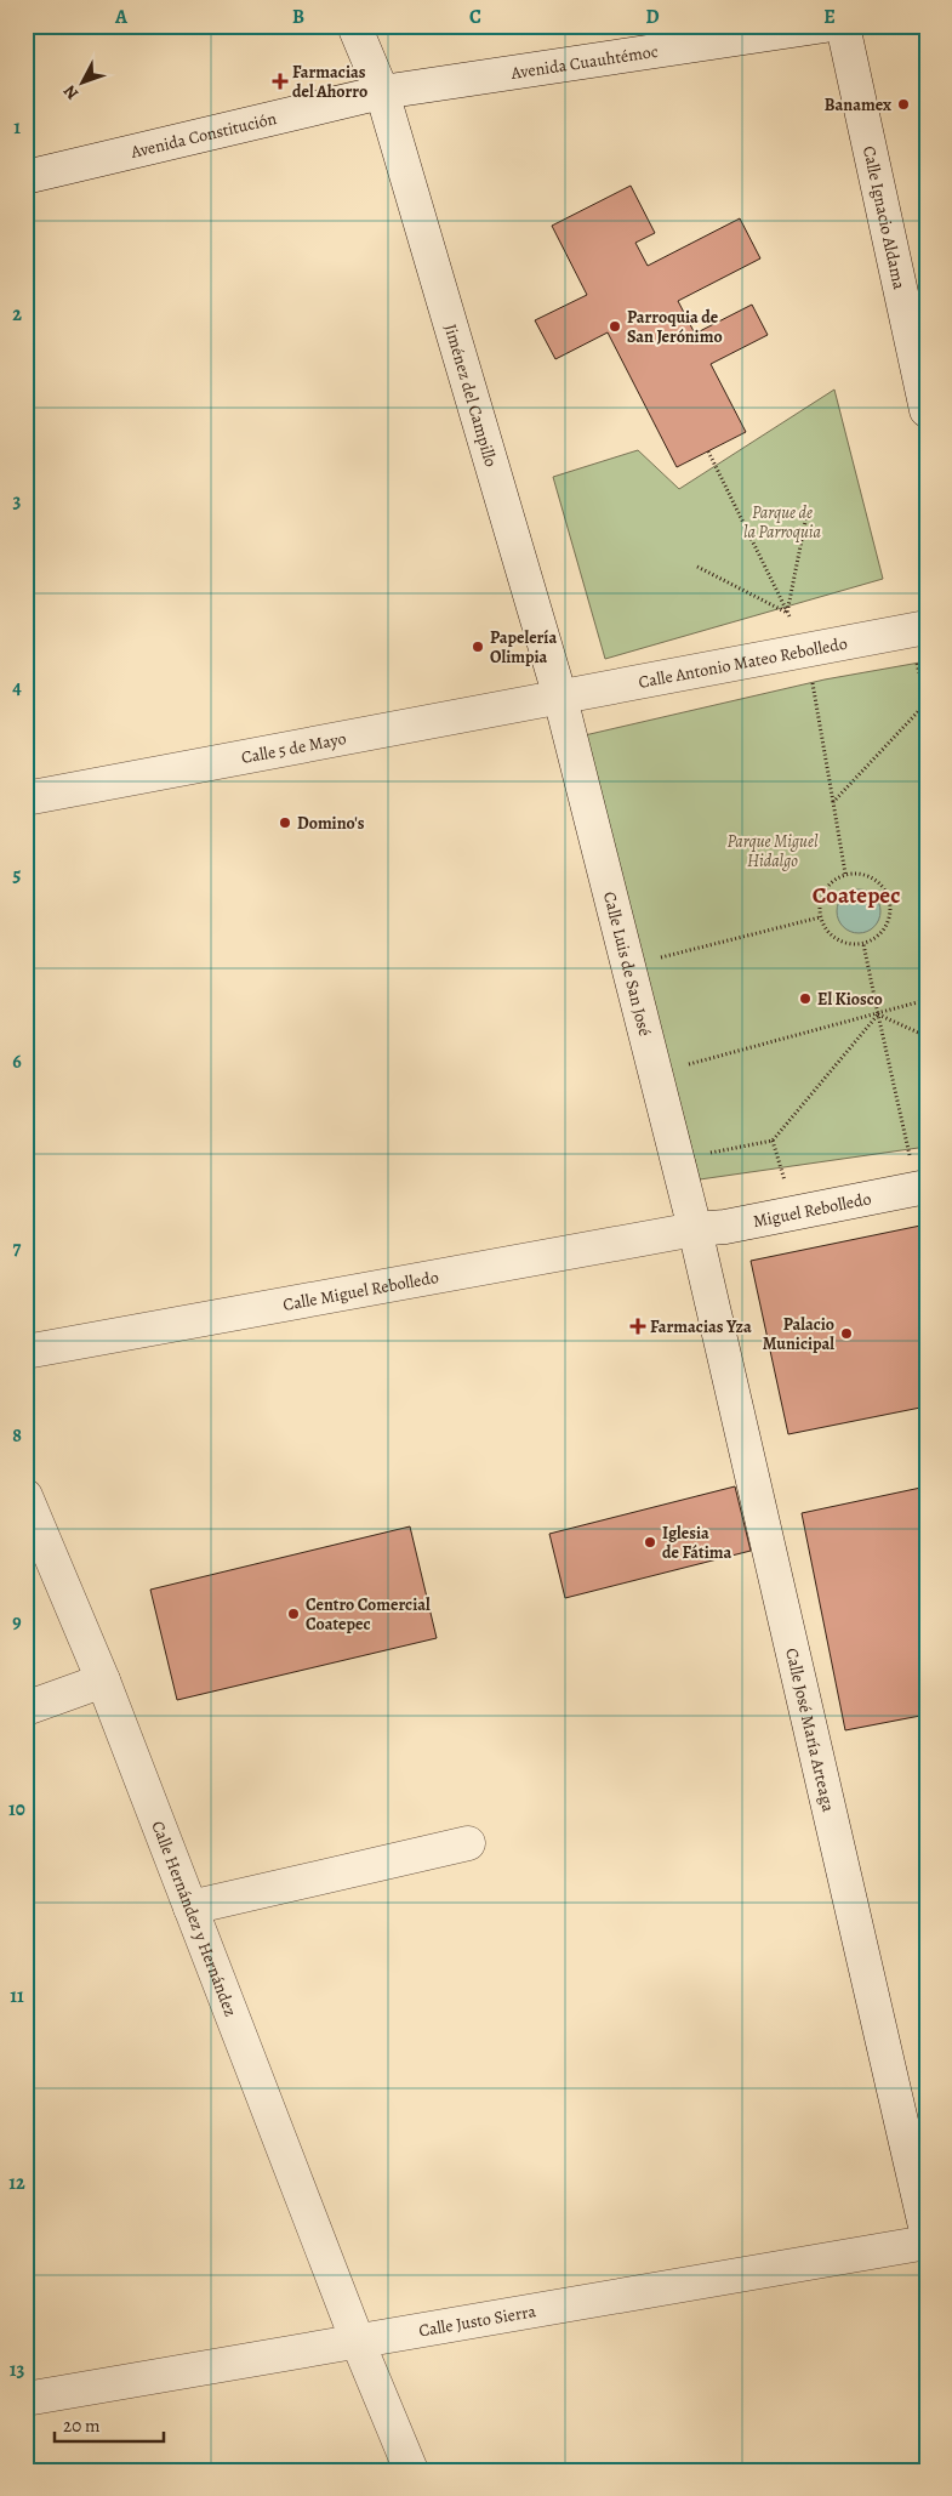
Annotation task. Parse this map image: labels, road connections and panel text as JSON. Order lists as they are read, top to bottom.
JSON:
{
  "streets": {
    "street": [
      "Avenida Cuauhtémoc",
      "Avenida Constitución",
      "Calle Ignacio Aldama",
      "Jiménez del Campillo",
      "Calle Antonio Mateo Rebolledo",
      "Calle 5 de Mayo",
      "Calle Luis de San José",
      "Miguel Rebolledo",
      "Calle Miguel Rebolledo",
      "Calle José María Arteaga",
      "Calle Hernández y Hernández",
      "Calle Justo Sierra"
    ]
  },
  "crossings": [
    ["Avenida Cuauhtémoc", "Avenida Constitución"],
    ["Avenida Cuauhtémoc", "Jiménez del Campillo"],
    ["Avenida Constitución", "Jiménez del Campillo"],
    ["Jiménez del Campillo", "Calle Antonio Mateo Rebolledo"],
    ["Jiménez del Campillo", "Calle 5 de Mayo"],
    ["Jiménez del Campillo", "Calle Luis de San José"],
    ["Calle Antonio Mateo Rebolledo", "Calle 5 de Mayo"],
    ["Calle Antonio Mateo Rebolledo", "Calle Luis de San José"],
    ["Calle 5 de Mayo", "Calle Luis de San José"],
    ["Calle Luis de San José", "Miguel Rebolledo"],
    ["Calle Luis de San José", "Calle Miguel Rebolledo"],
    ["Calle Luis de San José", "Calle José María Arteaga"],
    ["Miguel Rebolledo", "Calle Miguel Rebolledo"],
    ["Miguel Rebolledo", "Calle José María Arteaga"],
    ["Calle Miguel Rebolledo", "Calle José María Arteaga"],
    ["Calle Hernández y Hernández", "Calle Justo Sierra"]
  ],
  "districts": ["Coatepec"],
  "parks": ["Parque de la Parroquia", "Parque Miguel Hidalgo"],
  "places": {
    "health": ["Farmacias del Ahorro", "Farmacias Yza"],
    "other": [
      "Banamex",
      "Parroquia de San Jerónimo",
      "Papelería Olimpia",
      "Domino's",
      "El Kiosco",
      "Palacio Municipal",
      "Iglesia de Fátima",
      "Centro Comercial Coatepec"
    ]
  },
  "scale_bar": "20 m",
  "north": "bottom left",
  "grid": {
    "columns": [
      "A",
      "B",
      "C",
      "D",
      "E"
    ],
    "rows": [
      "1",
      "2",
      "3",
      "4",
      "5",
      "6",
      "7",
      "8",
      "9",
      "10",
      "11",
      "12",
      "13"
    ]
  }
}
